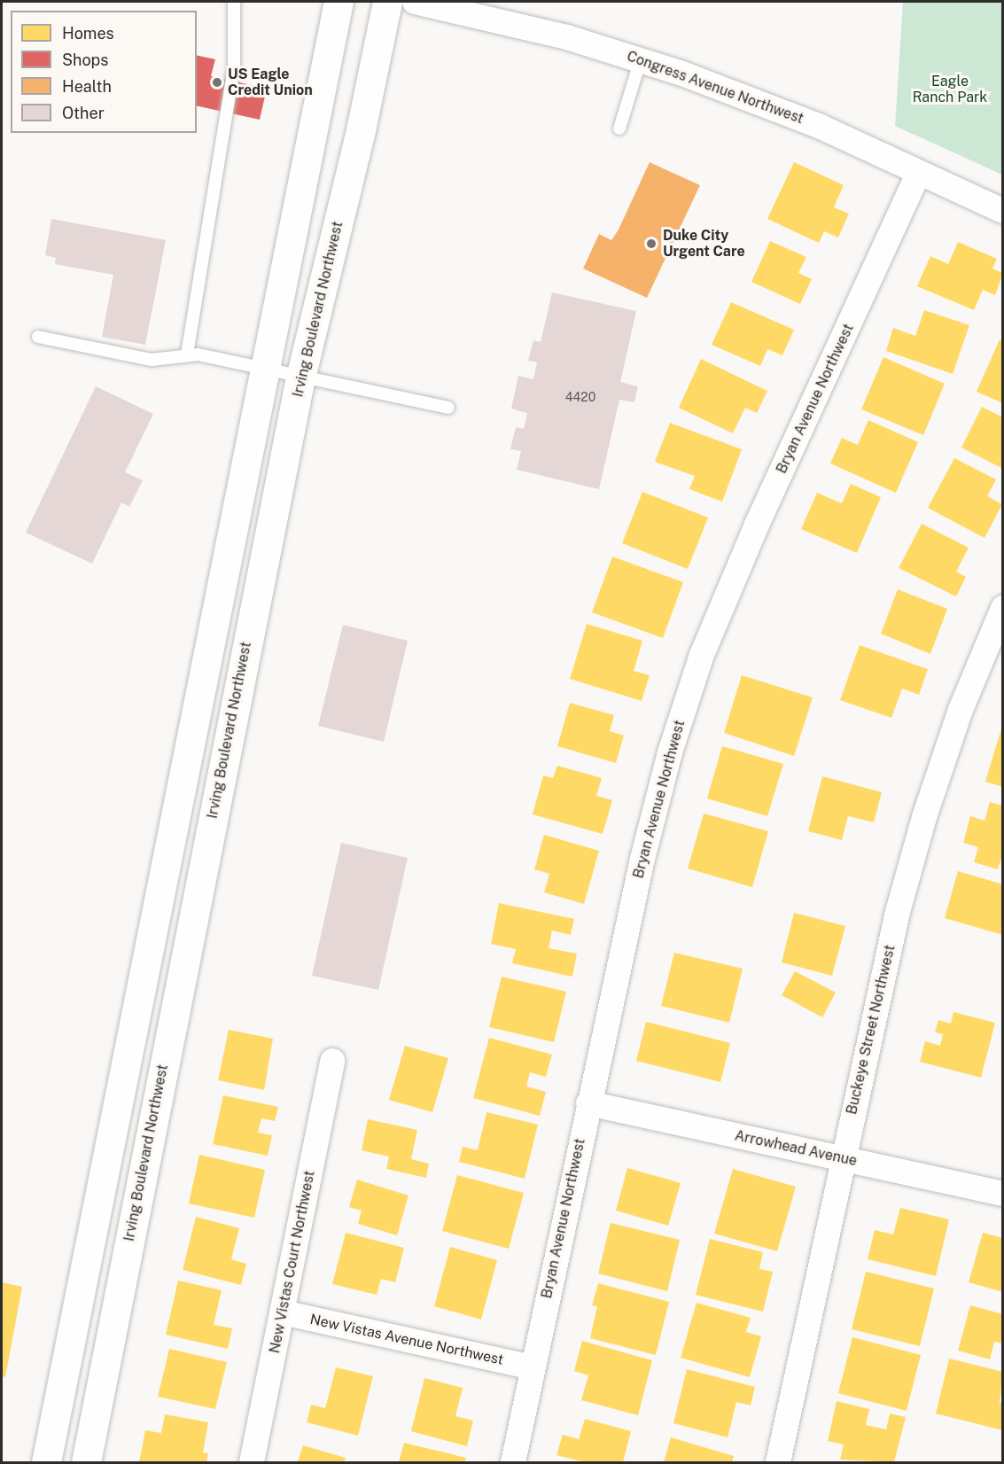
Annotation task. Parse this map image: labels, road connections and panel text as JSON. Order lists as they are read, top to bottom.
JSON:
{
  "streets": {
    "street": [
      "Congress Avenue Northwest",
      "Irving Boulevard Northwest",
      "Bryan Avenue Northwest",
      "Buckeye Street Northwest",
      "Arrowhead Avenue",
      "New Vistas Court Northwest",
      "New Vistas Avenue Northwest"
    ]
  },
  "crossings": [
    ["Congress Avenue Northwest", "Bryan Avenue Northwest"],
    ["Bryan Avenue Northwest", "Arrowhead Avenue"],
    ["Bryan Avenue Northwest", "New Vistas Avenue Northwest"],
    ["Buckeye Street Northwest", "Arrowhead Avenue"],
    ["New Vistas Court Northwest", "New Vistas Avenue Northwest"]
  ],
  "parks": ["Eagle Ranch Park"],
  "places": ["US Eagle Credit Union", "Duke City Urgent Care"],
  "house_numbers": ["4420"],
  "legend": [
    "Homes",
    "Shops",
    "Health",
    "Other"
  ]
}
